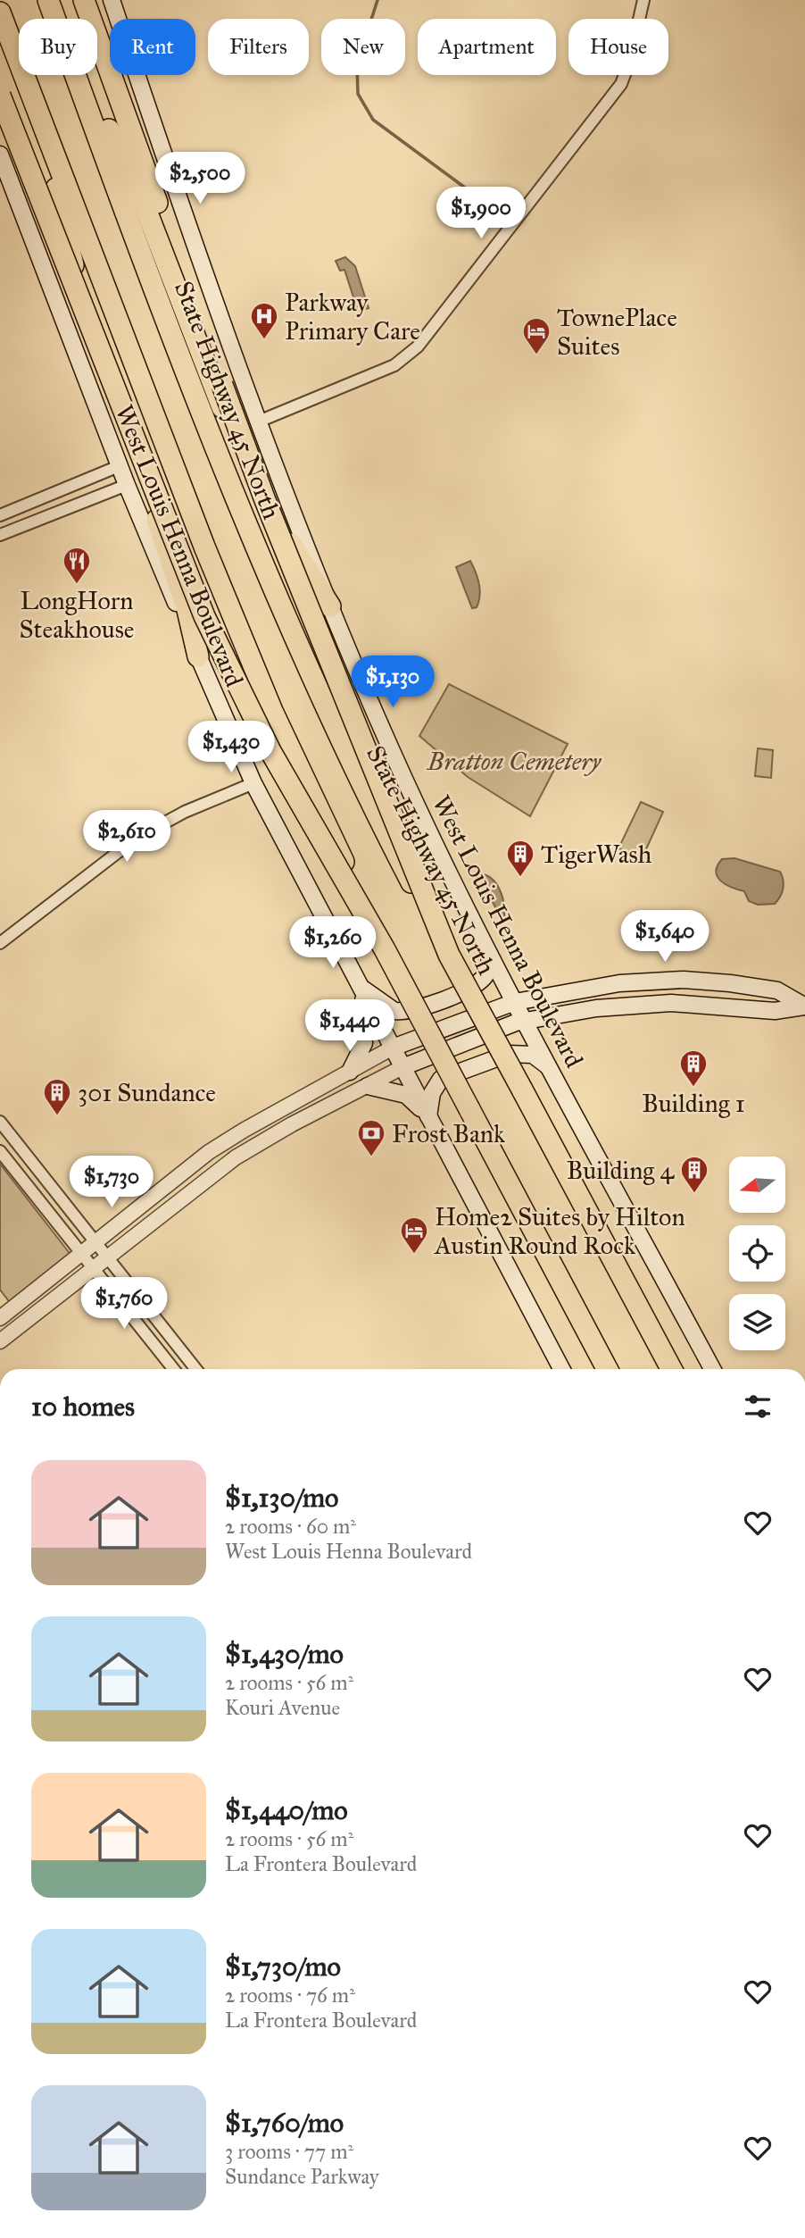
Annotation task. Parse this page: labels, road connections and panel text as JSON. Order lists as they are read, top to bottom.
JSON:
{
  "streets": {
    "highway": ["State Highway 45 North"],
    "main road": ["West Louis Henna Boulevard"]
  },
  "parks": ["Bratton Cemetery"],
  "places": {
    "hospital": ["Parkway Primary Care"],
    "hotel": ["TownePlace Suites", "Home2 Suites by Hilton Austin Round Rock"],
    "restaurant": ["LongHorn Steakhouse"],
    "building": [
      "TigerWash",
      "Building 1",
      "301 Sundance",
      "Building 4"
    ],
    "bank": ["Frost Bank"]
  },
  "north": "left",
  "page": {
    "chip": [
      "Buy",
      "Rent",
      "Filters",
      "New",
      "Apartment",
      "House"
    ],
    "price": [
      "$2,500",
      "$1,900",
      "$1,130",
      "$1,430",
      "$2,610",
      "$1,640",
      "$1,260",
      "$1,440",
      "$1,730",
      "$1,760"
    ],
    "heading": "10 homes",
    "list": [
      {
        "name": "$1,130/mo",
        "note": "2 rooms · 60 m² · West Louis Henna Boulevard"
      },
      {
        "name": "$1,430/mo",
        "note": "2 rooms · 56 m² · Kouri Avenue"
      },
      {
        "name": "$1,440/mo",
        "note": "2 rooms · 56 m² · La Frontera Boulevard"
      },
      {
        "name": "$1,730/mo",
        "note": "2 rooms · 76 m² · La Frontera Boulevard"
      },
      {
        "name": "$1,760/mo",
        "note": "3 rooms · 77 m² · Sundance Parkway"
      }
    ]
  }
}
